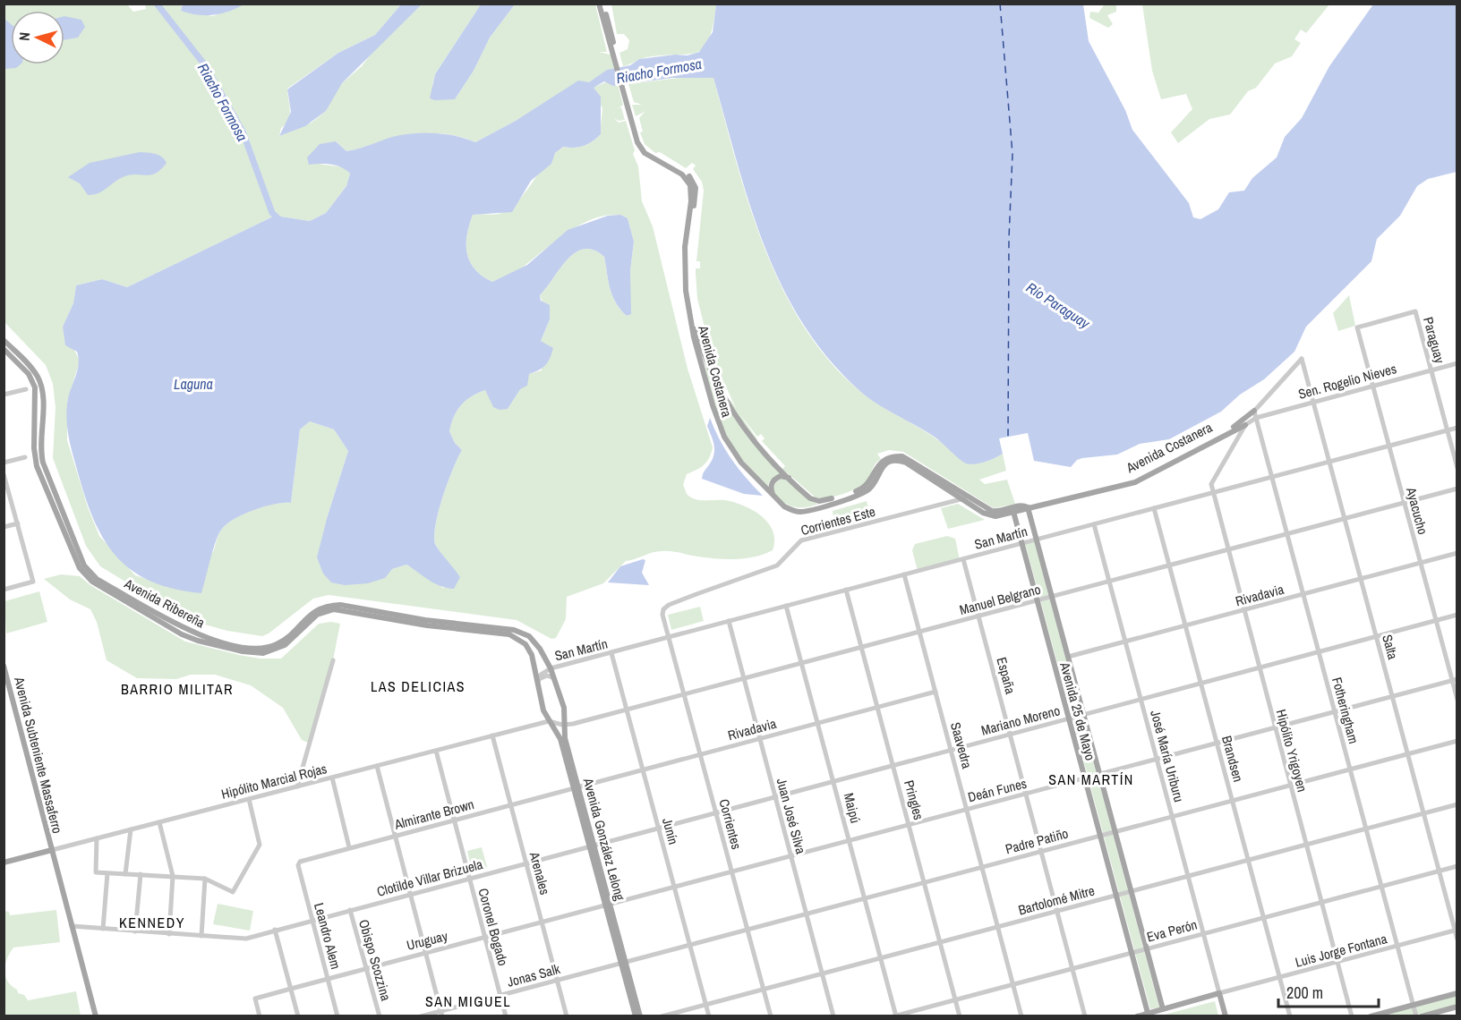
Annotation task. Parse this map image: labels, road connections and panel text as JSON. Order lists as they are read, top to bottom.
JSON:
{
  "streets": {
    "main road": [
      "Avenida Costanera",
      "Avenida Ribereña",
      "Avenida 25 de Mayo",
      "Avenida Subteniente Massaferro",
      "Hipólito Marcial Rojas",
      "Avenida González Lelong",
      "Luis Jorge Fontana"
    ],
    "street": [
      "Paraguay",
      "Sen. Rogelio Nieves",
      "Ayacucho",
      "Corrientes Este",
      "San Martín",
      "Rivadavia",
      "Manuel Belgrano",
      "Salta",
      "España",
      "Fotheringham",
      "Mariano Moreno",
      "Saavedra",
      "Hipólito Yrigoyen",
      "José María Uriburu",
      "Brandsen",
      "Deán Funes",
      "Pringles",
      "Maipú",
      "Almirante Brown",
      "Juan José Silva",
      "Corrientes",
      "Junín",
      "Padre Patiño",
      "Arenales",
      "Clotilde Villar Brizuela",
      "Bartolomé Mitre",
      "Coronel Bogado",
      "Eva Perón",
      "Leandro Alem",
      "Uruguay",
      "Obispo Scozzina",
      "Jonas Salk"
    ]
  },
  "crossings": [
    ["Paraguay", "Sen. Rogelio Nieves"],
    ["Paraguay", "Ayacucho"],
    ["Paraguay", "San Martín"],
    ["Avenida Costanera", "Sen. Rogelio Nieves"],
    ["Avenida Costanera", "Corrientes Este"],
    ["Avenida Costanera", "Salta"],
    ["Avenida Costanera", "Fotheringham"],
    ["Avenida Costanera", "Avenida 25 de Mayo"],
    ["Sen. Rogelio Nieves", "Ayacucho"],
    ["Sen. Rogelio Nieves", "Salta"],
    ["Sen. Rogelio Nieves", "Fotheringham"],
    ["Ayacucho", "San Martín"],
    ["Ayacucho", "Rivadavia"],
    ["Ayacucho", "Manuel Belgrano"],
    ["Ayacucho", "Mariano Moreno"],
    ["Ayacucho", "Deán Funes"],
    ["Corrientes Este", "San Martín"],
    ["Corrientes Este", "Corrientes"],
    ["San Martín", "Avenida Ribereña"],
    ["San Martín", "Salta"],
    ["San Martín", "España"],
    ["San Martín", "Fotheringham"],
    ["San Martín", "Avenida 25 de Mayo"],
    ["San Martín", "Saavedra"],
    ["San Martín", "Hipólito Yrigoyen"],
    ["San Martín", "José María Uriburu"],
    ["San Martín", "Brandsen"],
    ["San Martín", "Pringles"],
    ["San Martín", "Maipú"],
    ["San Martín", "Juan José Silva"],
    ["San Martín", "Corrientes"],
    ["San Martín", "Junín"],
    ["San Martín", "Avenida González Lelong"],
    ["Rivadavia", "Salta"],
    ["Rivadavia", "Fotheringham"],
    ["Rivadavia", "Avenida 25 de Mayo"],
    ["Rivadavia", "Saavedra"],
    ["Rivadavia", "Hipólito Yrigoyen"],
    ["Rivadavia", "José María Uriburu"],
    ["Rivadavia", "Brandsen"],
    ["Rivadavia", "Pringles"],
    ["Rivadavia", "Maipú"],
    ["Rivadavia", "Almirante Brown"],
    ["Rivadavia", "Juan José Silva"],
    ["Rivadavia", "Corrientes"],
    ["Rivadavia", "Junín"],
    ["Rivadavia", "Avenida González Lelong"],
    ["Manuel Belgrano", "Salta"],
    ["Manuel Belgrano", "España"],
    ["Manuel Belgrano", "Fotheringham"],
    ["Manuel Belgrano", "Avenida 25 de Mayo"],
    ["Manuel Belgrano", "Saavedra"],
    ["Manuel Belgrano", "Hipólito Yrigoyen"],
    ["Manuel Belgrano", "José María Uriburu"],
    ["Manuel Belgrano", "Brandsen"],
    ["Manuel Belgrano", "Hipólito Marcial Rojas"],
    ["Manuel Belgrano", "Pringles"],
    ["Manuel Belgrano", "Maipú"],
    ["Manuel Belgrano", "Juan José Silva"],
    ["Manuel Belgrano", "Corrientes"],
    ["Manuel Belgrano", "Junín"],
    ["Manuel Belgrano", "Avenida González Lelong"],
    ["Avenida Ribereña", "Avenida González Lelong"],
    ["Salta", "Fotheringham"],
    ["Salta", "Mariano Moreno"],
    ["Salta", "Deán Funes"],
    ["Salta", "Padre Patiño"],
    ["Salta", "Bartolomé Mitre"],
    ["Salta", "Eva Perón"],
    ["Salta", "Luis Jorge Fontana"],
    ["España", "Mariano Moreno"],
    ["España", "Deán Funes"],
    ["España", "Padre Patiño"],
    ["España", "Bartolomé Mitre"],
    ["España", "Eva Perón"],
    ["Fotheringham", "Mariano Moreno"],
    ["Fotheringham", "Deán Funes"],
    ["Fotheringham", "Padre Patiño"],
    ["Fotheringham", "Bartolomé Mitre"],
    ["Fotheringham", "Eva Perón"],
    ["Fotheringham", "Luis Jorge Fontana"],
    ["Avenida 25 de Mayo", "Mariano Moreno"],
    ["Avenida 25 de Mayo", "Deán Funes"],
    ["Avenida 25 de Mayo", "Padre Patiño"],
    ["Avenida 25 de Mayo", "Bartolomé Mitre"],
    ["Avenida 25 de Mayo", "Eva Perón"],
    ["Avenida 25 de Mayo", "Luis Jorge Fontana"],
    ["Mariano Moreno", "Saavedra"],
    ["Mariano Moreno", "Hipólito Yrigoyen"],
    ["Mariano Moreno", "José María Uriburu"],
    ["Mariano Moreno", "Brandsen"],
    ["Mariano Moreno", "Pringles"],
    ["Mariano Moreno", "Maipú"],
    ["Mariano Moreno", "Juan José Silva"],
    ["Mariano Moreno", "Corrientes"],
    ["Mariano Moreno", "Junín"],
    ["Mariano Moreno", "Avenida González Lelong"],
    ["Mariano Moreno", "Clotilde Villar Brizuela"],
    ["Saavedra", "Deán Funes"],
    ["Saavedra", "Padre Patiño"],
    ["Saavedra", "Bartolomé Mitre"],
    ["Saavedra", "Eva Perón"],
    ["Hipólito Yrigoyen", "Deán Funes"],
    ["Hipólito Yrigoyen", "Padre Patiño"],
    ["Hipólito Yrigoyen", "Bartolomé Mitre"],
    ["Hipólito Yrigoyen", "Eva Perón"],
    ["Hipólito Yrigoyen", "Luis Jorge Fontana"],
    ["Avenida Subteniente Massaferro", "Hipólito Marcial Rojas"],
    ["Avenida Subteniente Massaferro", "Clotilde Villar Brizuela"],
    ["José María Uriburu", "Deán Funes"],
    ["José María Uriburu", "Padre Patiño"],
    ["José María Uriburu", "Bartolomé Mitre"],
    ["José María Uriburu", "Eva Perón"],
    ["José María Uriburu", "Luis Jorge Fontana"],
    ["Brandsen", "Deán Funes"],
    ["Brandsen", "Padre Patiño"],
    ["Brandsen", "Bartolomé Mitre"],
    ["Brandsen", "Eva Perón"],
    ["Brandsen", "Luis Jorge Fontana"],
    ["Hipólito Marcial Rojas", "Avenida González Lelong"],
    ["Hipólito Marcial Rojas", "Arenales"],
    ["Hipólito Marcial Rojas", "Coronel Bogado"],
    ["Deán Funes", "Pringles"],
    ["Deán Funes", "Maipú"],
    ["Deán Funes", "Juan José Silva"],
    ["Deán Funes", "Corrientes"],
    ["Deán Funes", "Junín"],
    ["Deán Funes", "Avenida González Lelong"],
    ["Deán Funes", "Uruguay"],
    ["Pringles", "Padre Patiño"],
    ["Pringles", "Bartolomé Mitre"],
    ["Pringles", "Eva Perón"],
    ["Maipú", "Padre Patiño"],
    ["Maipú", "Bartolomé Mitre"],
    ["Maipú", "Eva Perón"],
    ["Almirante Brown", "Avenida González Lelong"],
    ["Almirante Brown", "Arenales"],
    ["Almirante Brown", "Coronel Bogado"],
    ["Almirante Brown", "Leandro Alem"],
    ["Juan José Silva", "Padre Patiño"],
    ["Juan José Silva", "Bartolomé Mitre"],
    ["Corrientes", "Padre Patiño"],
    ["Corrientes", "Bartolomé Mitre"],
    ["Junín", "Padre Patiño"],
    ["Junín", "Bartolomé Mitre"],
    ["Avenida González Lelong", "Padre Patiño"],
    ["Avenida González Lelong", "Clotilde Villar Brizuela"],
    ["Avenida González Lelong", "Uruguay"],
    ["Avenida González Lelong", "Jonas Salk"],
    ["Padre Patiño", "Jonas Salk"],
    ["Arenales", "Clotilde Villar Brizuela"],
    ["Arenales", "Uruguay"],
    ["Arenales", "Jonas Salk"],
    ["Clotilde Villar Brizuela", "Coronel Bogado"],
    ["Clotilde Villar Brizuela", "Leandro Alem"],
    ["Clotilde Villar Brizuela", "Obispo Scozzina"],
    ["Coronel Bogado", "Uruguay"],
    ["Coronel Bogado", "Jonas Salk"],
    ["Leandro Alem", "Uruguay"],
    ["Uruguay", "Obispo Scozzina"]
  ],
  "districts": [
    "LAS DELICIAS",
    "BARRIO MILITAR",
    "SAN MARTÍN",
    "KENNEDY",
    "SAN MIGUEL"
  ],
  "water": ["Riacho Formosa", "Río Paraguay", "Laguna"],
  "scale_bar": "200 m",
  "north": "left"
}
